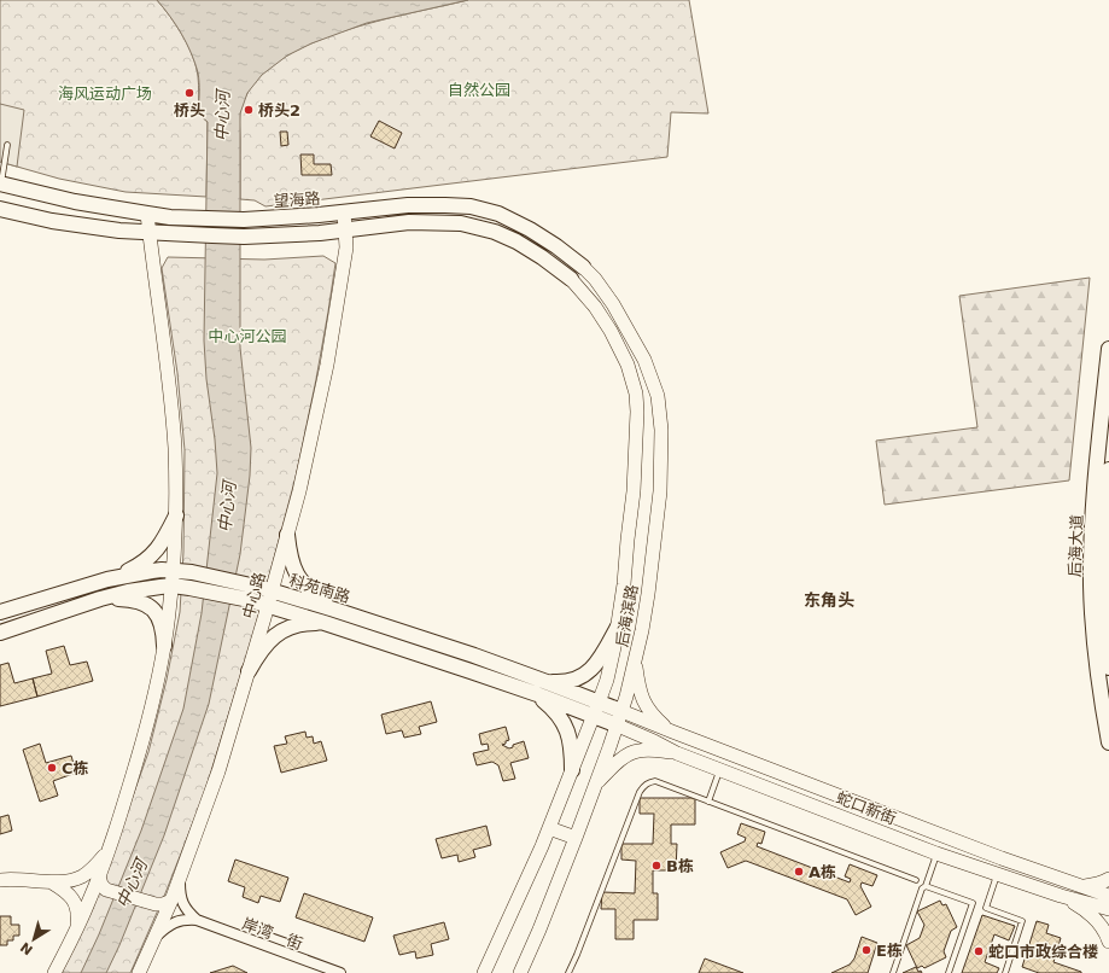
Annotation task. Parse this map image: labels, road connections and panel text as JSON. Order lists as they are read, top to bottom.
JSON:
{
  "streets": {
    "main road": [
      "望海路",
      "后海大道",
      "科苑南路",
      "中心路",
      "后海滨路",
      "蛇口新街"
    ],
    "street": ["岸湾一街"]
  },
  "crossings": [
    ["望海路", "中心路"],
    ["望海路", "后海滨路"],
    ["科苑南路", "中心路"],
    ["科苑南路", "后海滨路"],
    ["科苑南路", "蛇口新街"],
    ["后海滨路", "蛇口新街"]
  ],
  "districts": ["东角头"],
  "water": ["中心河"],
  "parks": ["自然公园", "海风运动广场", "中心河公园"],
  "places": [
    "桥头",
    "桥头2",
    "C栋",
    "B栋",
    "A栋",
    "E栋",
    "蛇口市政综合楼"
  ],
  "north": "bottom left"
}
